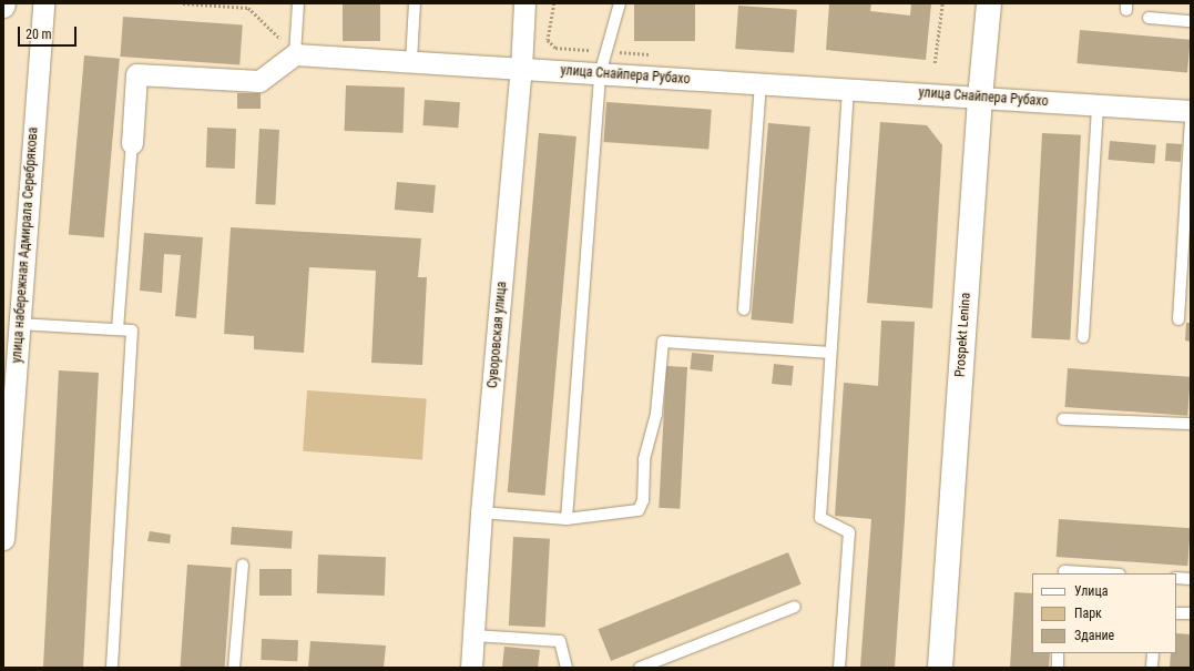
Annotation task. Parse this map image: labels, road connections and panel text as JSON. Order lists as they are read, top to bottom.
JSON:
{
  "streets": {
    "street": [
      "улица Снайпера Рубахо",
      "улица набережная Адмирала Серебрякова",
      "Суворовская улица",
      "Prospekt Lenina"
    ]
  },
  "crossings": [
    ["улица Снайпера Рубахо", "Суворовская улица"],
    ["улица Снайпера Рубахо", "Prospekt Lenina"]
  ],
  "legend": ["Улица", "Парк", "Здание"],
  "scale_bar": "20 m"
}
